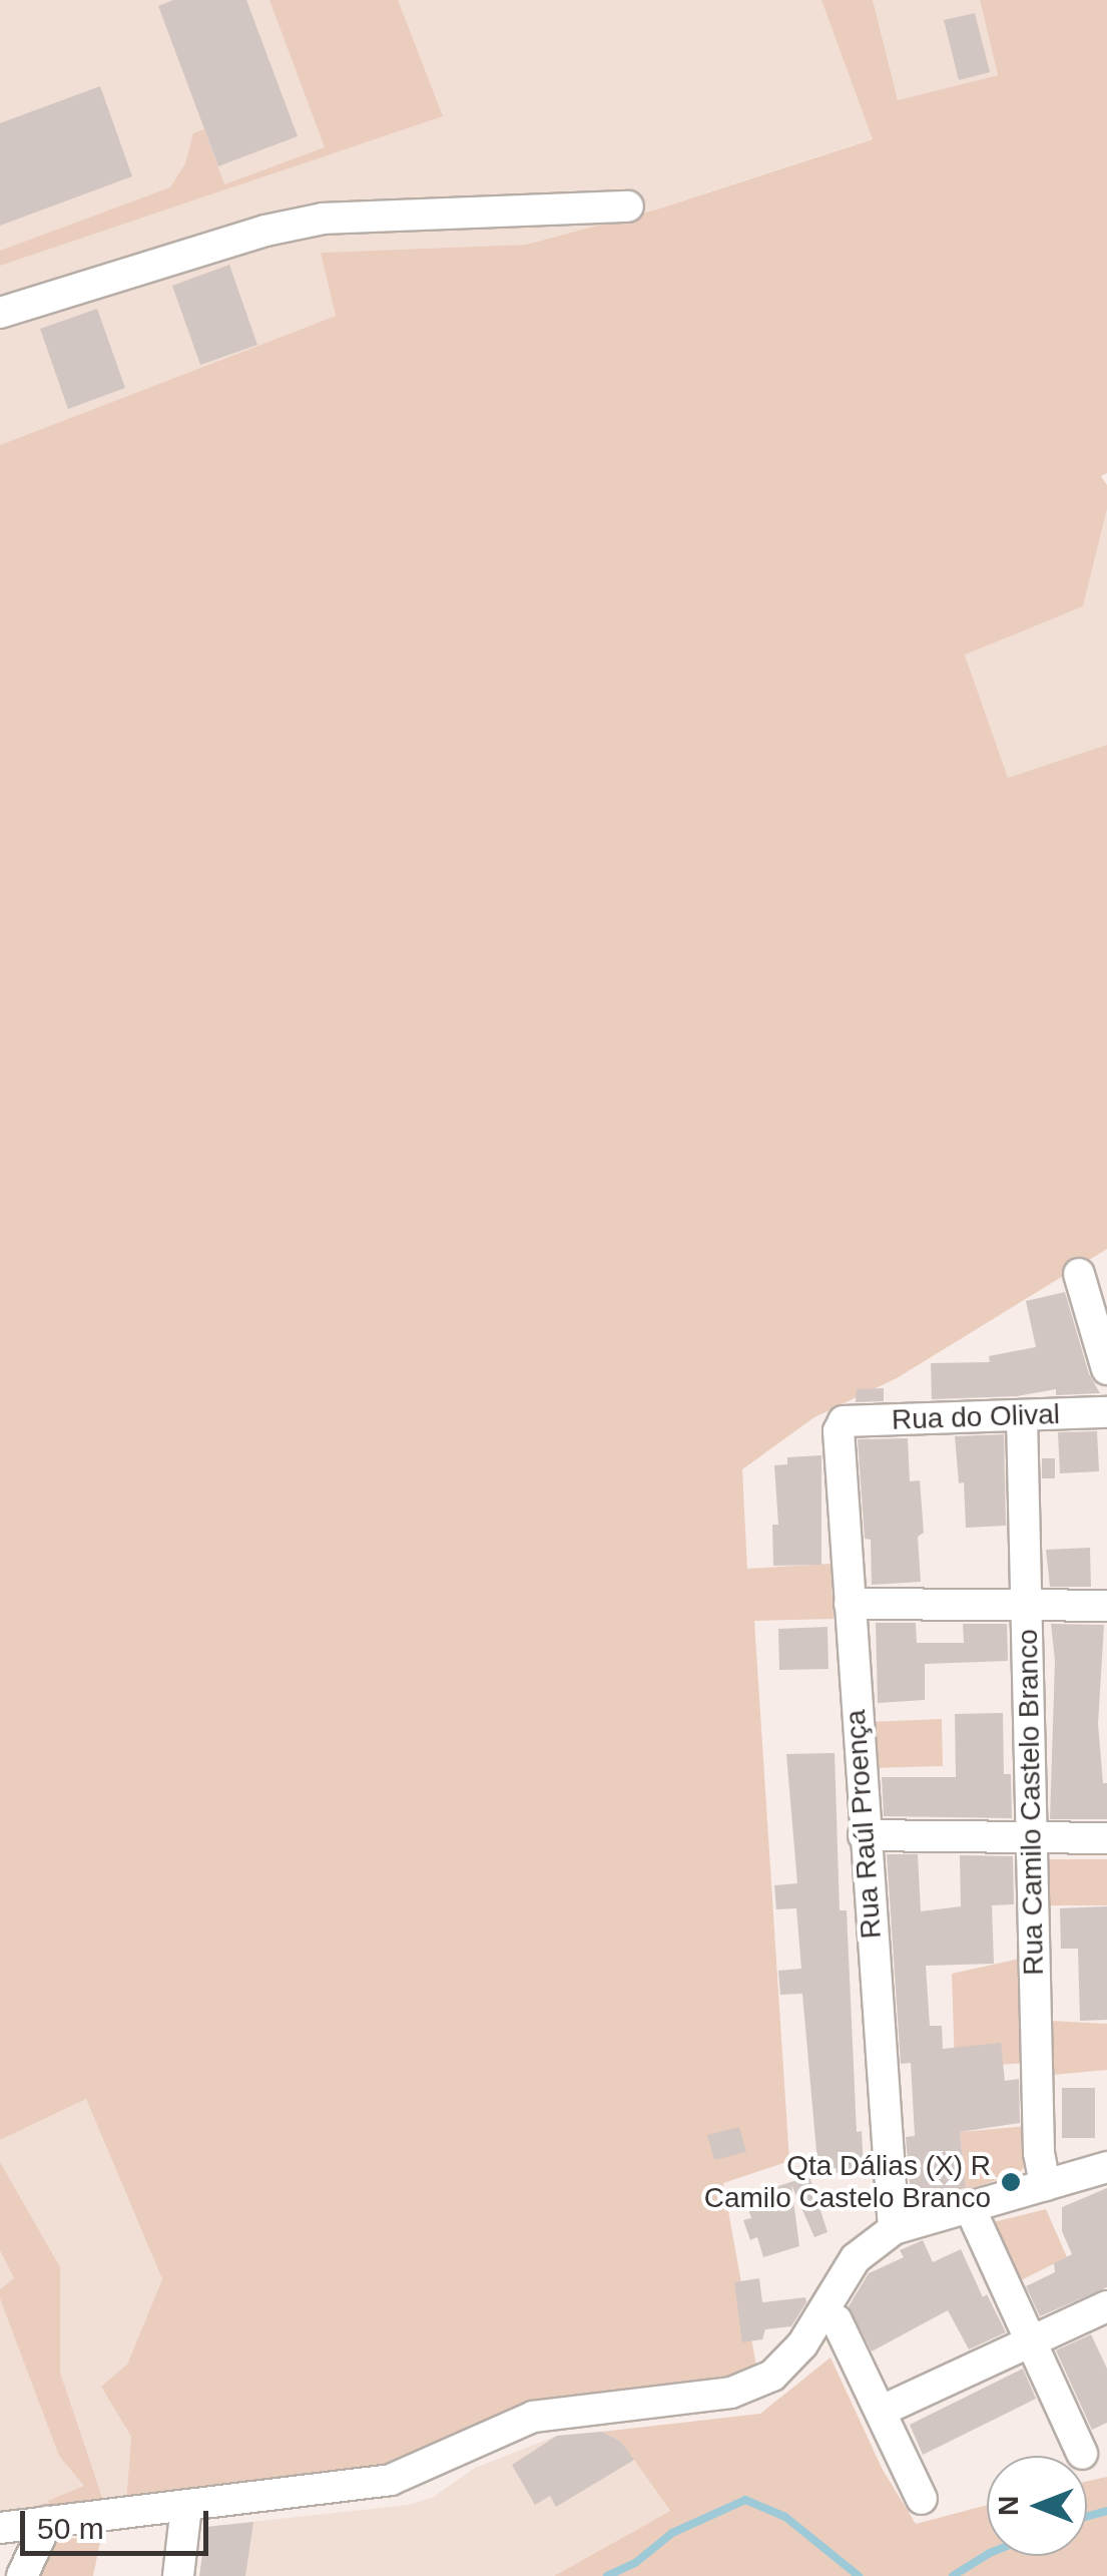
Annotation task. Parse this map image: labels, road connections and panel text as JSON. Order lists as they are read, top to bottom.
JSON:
{
  "streets": {
    "street": ["Rua do Olival", "Rua Camilo Castelo Branco", "Rua Raúl Proença"]
  },
  "crossings": [
    ["Rua do Olival", "Rua Camilo Castelo Branco"],
    ["Rua do Olival", "Rua Raúl Proença"]
  ],
  "places": ["Qta Dálias (X) R Camilo Castelo Branco"],
  "scale_bar": "50 m",
  "north": "left"
}
